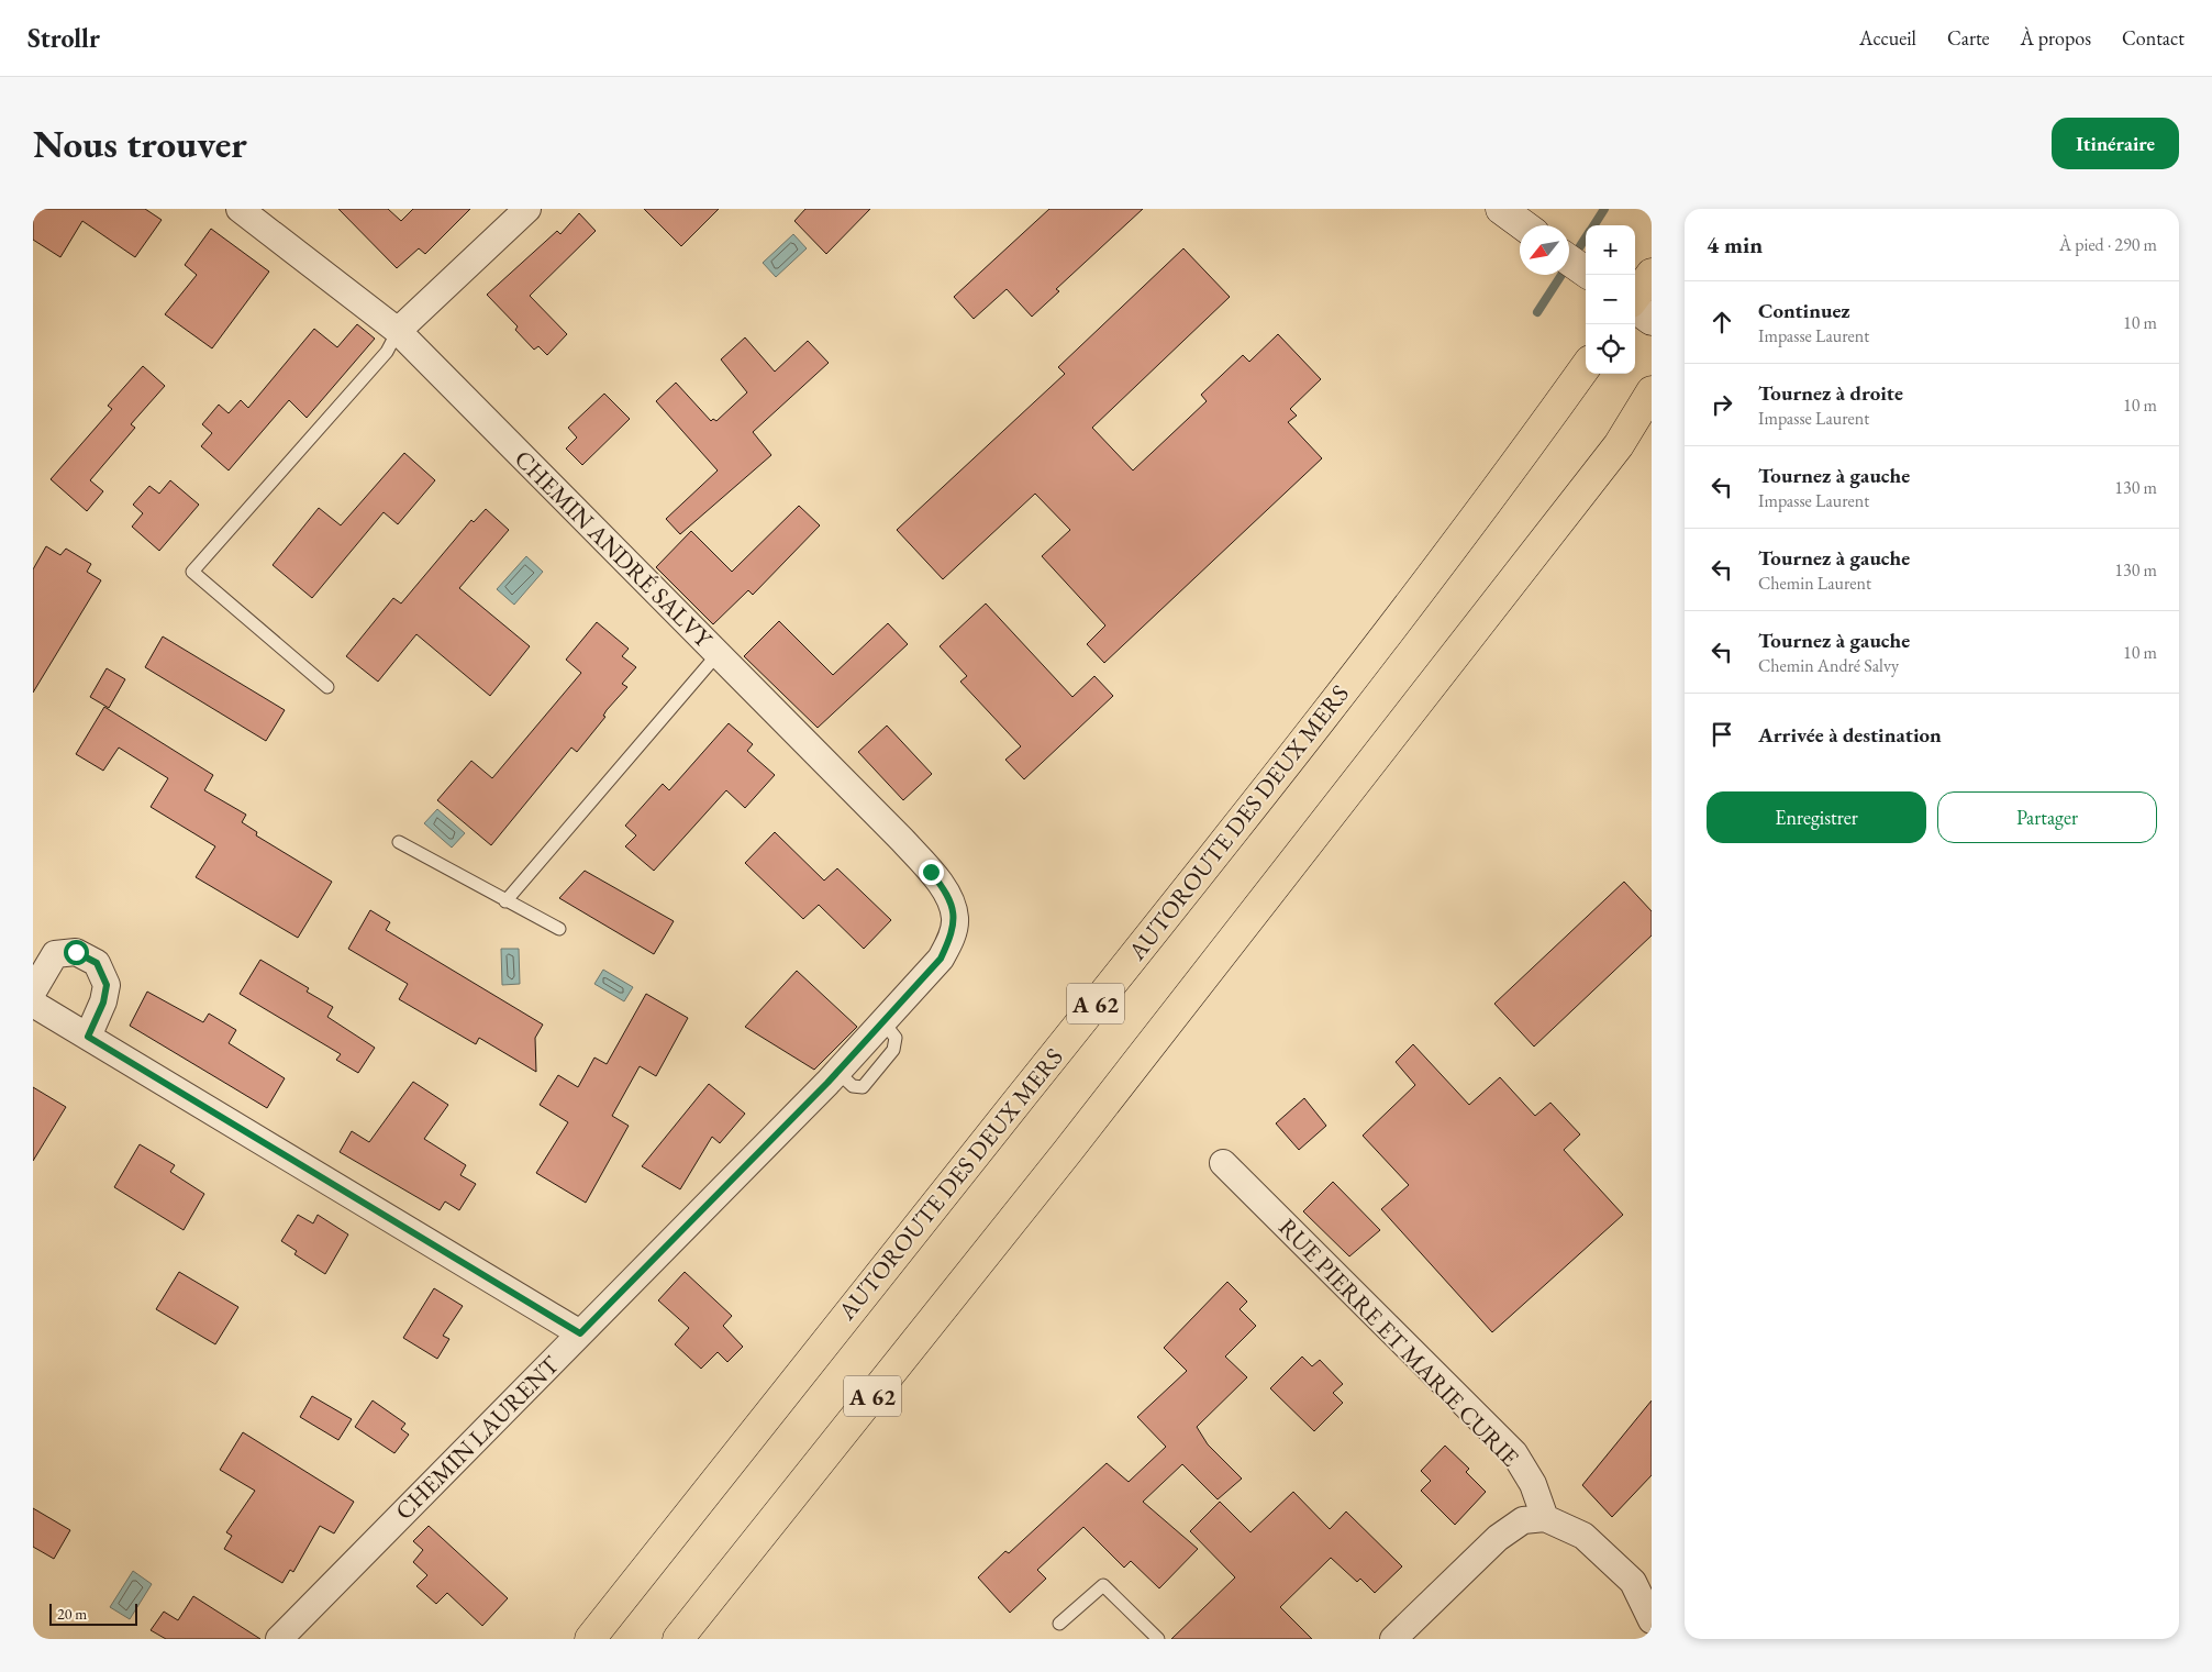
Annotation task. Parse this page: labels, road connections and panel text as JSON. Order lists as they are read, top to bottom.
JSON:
{
  "streets": {
    "highway": ["AUTOROUTE DES DEUX MERS", "A 62"],
    "street": ["CHEMIN ANDRÉ SALVY", "RUE PIERRE ET MARIE CURIE", "CHEMIN LAURENT"]
  },
  "crossings": [
    ["CHEMIN ANDRÉ SALVY", "CHEMIN LAURENT"]
  ],
  "scale_bar": "20 m",
  "north": "bottom left",
  "page": {
    "header": "Strollr",
    "nav": [
      "Accueil",
      "Carte",
      "À propos",
      "Contact"
    ],
    "buttons": [
      "Itinéraire",
      ["Enregistrer", "Partager"]
    ],
    "title": "Nous trouver",
    "heading": ["4 min", "À pied · 290 m"],
    "map_buttons": ["+", "−"],
    "list": [
      ["Continuez", "Impasse Laurent", "10 m"],
      ["Tournez à droite", "Impasse Laurent", "10 m"],
      ["Tournez à gauche", "Impasse Laurent", "130 m"],
      ["Tournez à gauche", "Chemin Laurent", "130 m"],
      ["Tournez à gauche", "Chemin André Salvy", "10 m"],
      "Arrivée à destination"
    ],
    "scale": "20 m"
  }
}
